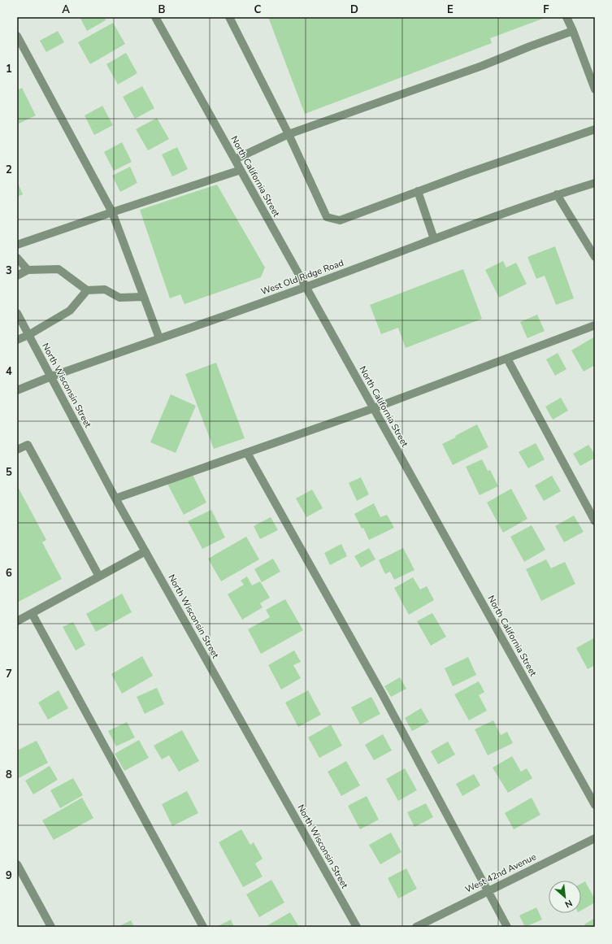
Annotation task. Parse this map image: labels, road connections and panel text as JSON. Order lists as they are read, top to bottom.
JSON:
{
  "streets": {
    "street": [
      "North California Street",
      "West Old Ridge Road",
      "North Wisconsin Street",
      "West 42nd Avenue"
    ]
  },
  "crossings": [
    ["North California Street", "West Old Ridge Road"],
    ["West Old Ridge Road", "North Wisconsin Street"]
  ],
  "north": "bottom right",
  "grid": {
    "columns": [
      "A",
      "B",
      "C",
      "D",
      "E",
      "F"
    ],
    "rows": [
      "1",
      "2",
      "3",
      "4",
      "5",
      "6",
      "7",
      "8",
      "9"
    ]
  }
}
